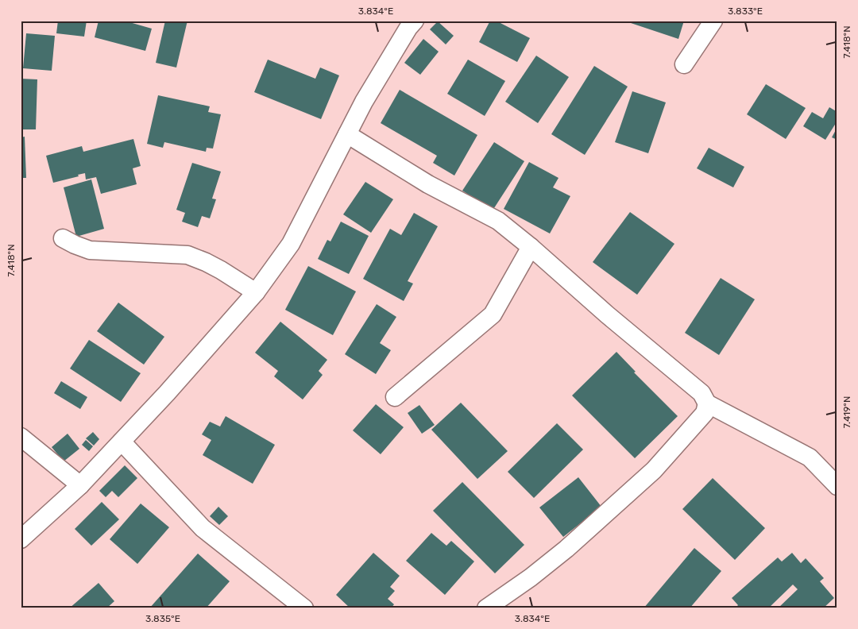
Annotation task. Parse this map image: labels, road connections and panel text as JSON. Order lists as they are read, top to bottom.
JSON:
{
  "coordinates": [
    "3.834°E",
    "3.833°E",
    "7.418°N",
    "7.419°N",
    "3.835°E"
  ]
}
